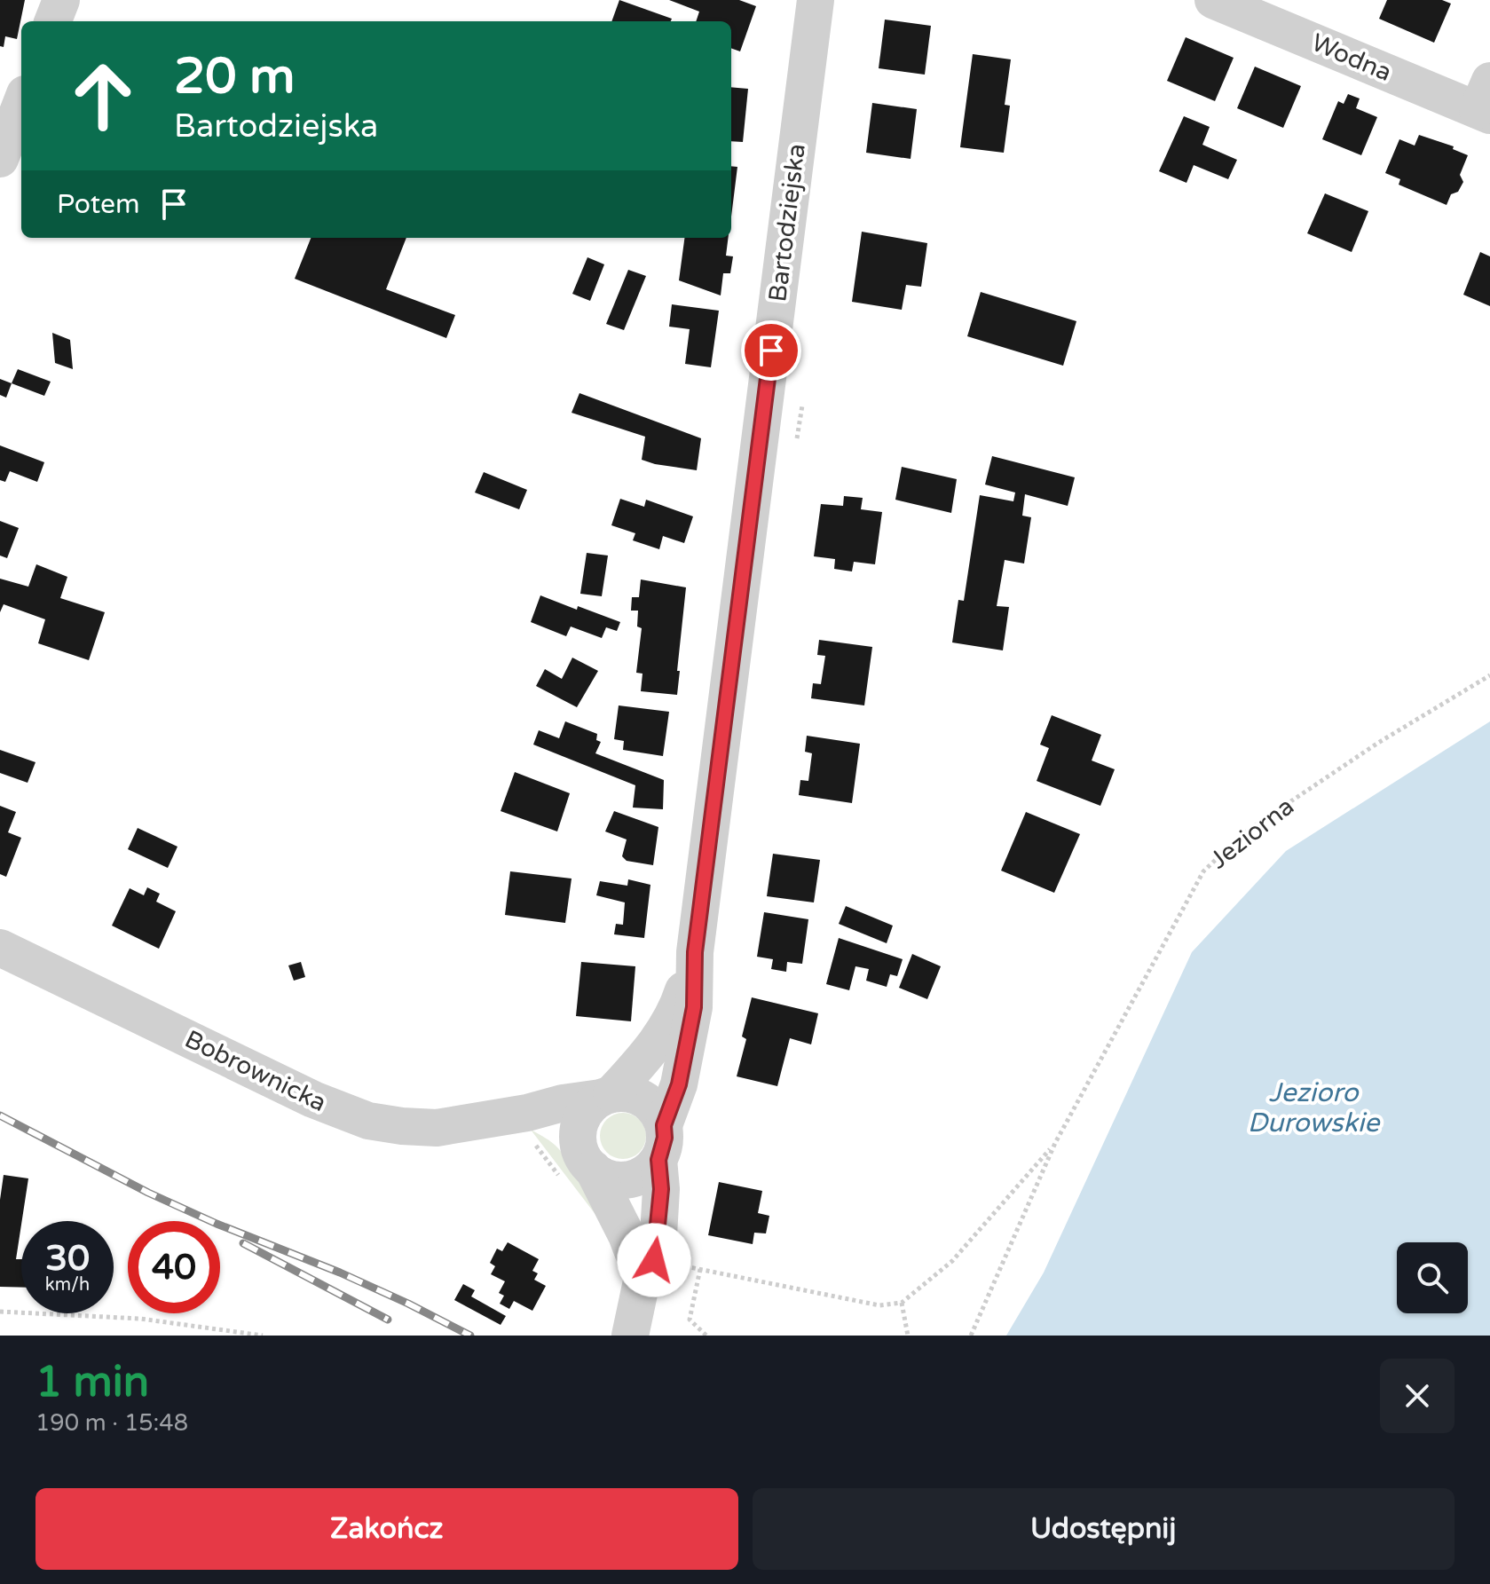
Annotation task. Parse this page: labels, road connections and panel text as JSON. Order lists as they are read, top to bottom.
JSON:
{
  "streets": {
    "street": ["Wodna", "Bartodziejska", "Bobrownicka"],
    "path": ["Jeziorna"]
  },
  "crossings": [
    ["Bartodziejska", "Bobrownicka"]
  ],
  "water": ["Jezioro Durowskie"],
  "page": {
    "turn": ["20 m", "Bartodziejska"],
    "then": "Potem",
    "speed": "30 km/h",
    "limit": "40",
    "heading": ["1 min", "190 m · 15:48"],
    "buttons": ["Zakończ", "Udostępnij"]
  }
}
